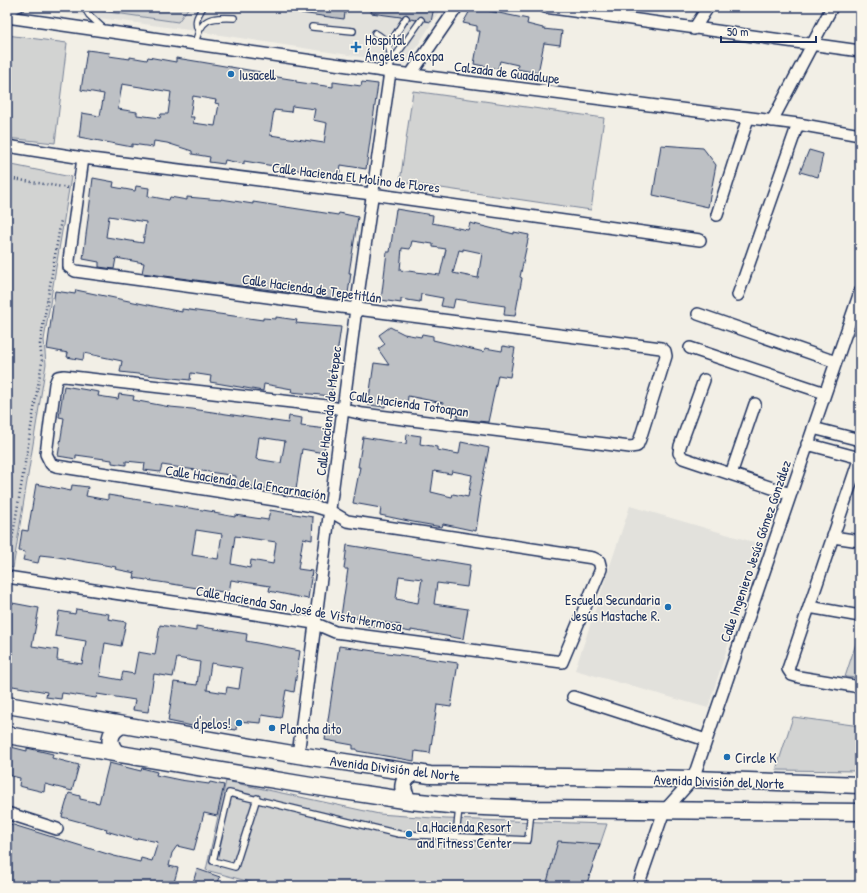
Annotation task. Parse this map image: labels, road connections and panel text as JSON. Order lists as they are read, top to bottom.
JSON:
{
  "streets": {
    "main road": ["Avenida División del Norte"],
    "street": [
      "Calzada de Guadalupe",
      "Calle Hacienda El Molino de Flores",
      "Calle Hacienda de Tepetitlán",
      "Calle Hacienda Totoapan",
      "Calle Hacienda de Metepec",
      "Calle Hacienda de la Encarnación",
      "Calle Ingeniero Jesús Gómez González",
      "Calle Hacienda San José de Vista Hermosa"
    ]
  },
  "crossings": [
    ["Calzada de Guadalupe", "Calle Hacienda de Metepec"],
    ["Calle Hacienda El Molino de Flores", "Calle Hacienda de Tepetitlán"],
    ["Calle Hacienda El Molino de Flores", "Calle Hacienda de Metepec"],
    ["Calle Hacienda de Tepetitlán", "Calle Hacienda Totoapan"],
    ["Calle Hacienda de Tepetitlán", "Calle Hacienda de Metepec"],
    ["Calle Hacienda Totoapan", "Calle Hacienda de Metepec"],
    ["Calle Hacienda Totoapan", "Calle Hacienda de la Encarnación"],
    ["Calle Hacienda de Metepec", "Calle Hacienda de la Encarnación"],
    ["Calle Hacienda de Metepec", "Calle Hacienda San José de Vista Hermosa"],
    ["Calle Hacienda de Metepec", "Avenida División del Norte"],
    ["Calle Hacienda de la Encarnación", "Calle Hacienda San José de Vista Hermosa"],
    ["Calle Ingeniero Jesús Gómez González", "Avenida División del Norte"]
  ],
  "places": {
    "health": ["Hospital Ángeles Acoxpa"],
    "other": [
      "Iusacell",
      "Escuela Secundaria Jesús Mastache R.",
      "d'pelos!",
      "Plancha dito",
      "Circle K",
      "La Hacienda Resort and Fitness Center"
    ]
  },
  "scale_bar": "50 m"
}
